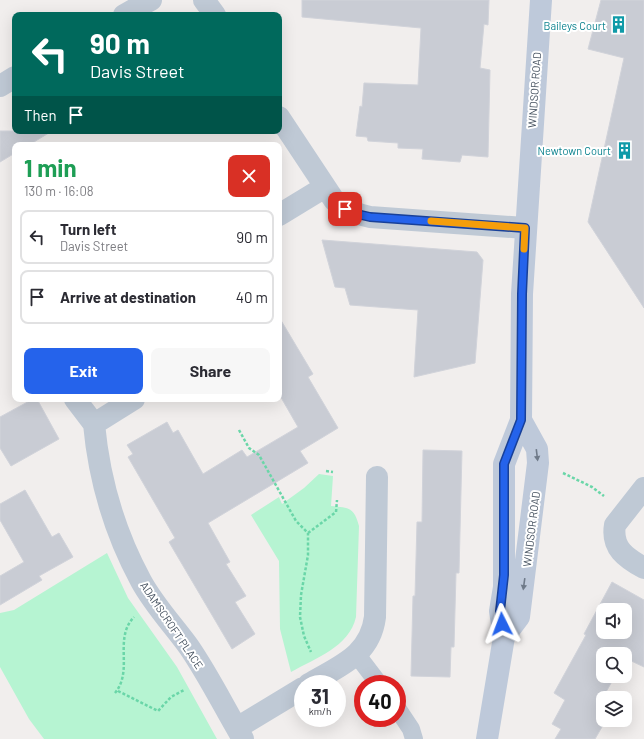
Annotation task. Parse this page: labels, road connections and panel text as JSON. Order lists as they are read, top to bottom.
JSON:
{
  "streets": {
    "street": ["WINDSOR ROAD", "ADAMSCROFT PLACE"]
  },
  "places": {
    "building": ["Baileys Court", "Newtown Court"]
  },
  "page": {
    "turn": ["90 m", "Davis Street"],
    "then": "Then",
    "heading": ["1 min", "130 m · 16:08"],
    "list": [
      {
        "name": "Turn left",
        "note": "Davis Street",
        "value": "90 m"
      },
      {
        "name": "Arrive at destination",
        "value": "40 m"
      }
    ],
    "buttons": ["Exit", "Share"],
    "speed": "31 km/h",
    "limit": "40"
  }
}
